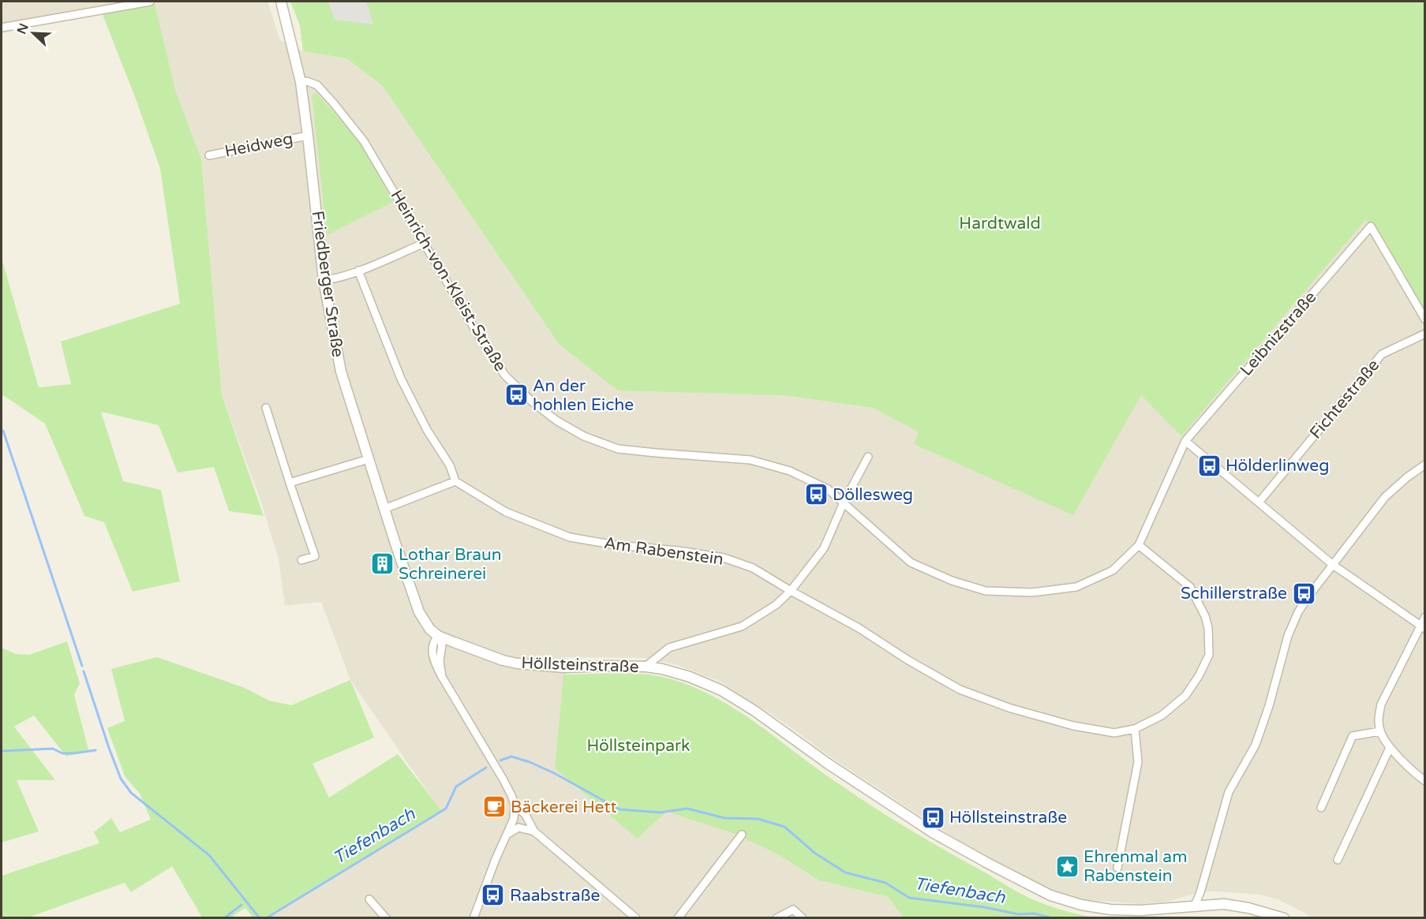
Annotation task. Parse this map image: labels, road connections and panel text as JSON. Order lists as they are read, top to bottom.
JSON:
{
  "streets": {
    "street": [
      "Heidweg",
      "Heinrich-von-Kleist-Straße",
      "Friedberger Straße",
      "Leibnizstraße",
      "Fichtestraße",
      "Am Rabenstein",
      "Höllsteinstraße"
    ]
  },
  "crossings": [
    ["Heidweg", "Friedberger Straße"],
    ["Heinrich-von-Kleist-Straße", "Friedberger Straße"],
    ["Heinrich-von-Kleist-Straße", "Leibnizstraße"],
    ["Heinrich-von-Kleist-Straße", "Am Rabenstein"],
    ["Friedberger Straße", "Höllsteinstraße"]
  ],
  "water": ["Tiefenbach"],
  "parks": ["Hardtwald", "Höllsteinpark"],
  "places": {
    "bus stop": [
      "An der hohlen Eiche",
      "Hölderlinweg",
      "Döllesweg",
      "Schillerstraße",
      "Höllsteinstraße",
      "Raabstraße"
    ],
    "building": ["Lothar Braun Schreinerei"],
    "cafe": ["Bäckerei Hett"],
    "place": ["Ehrenmal am Rabenstein"]
  },
  "north": "top left"
}
